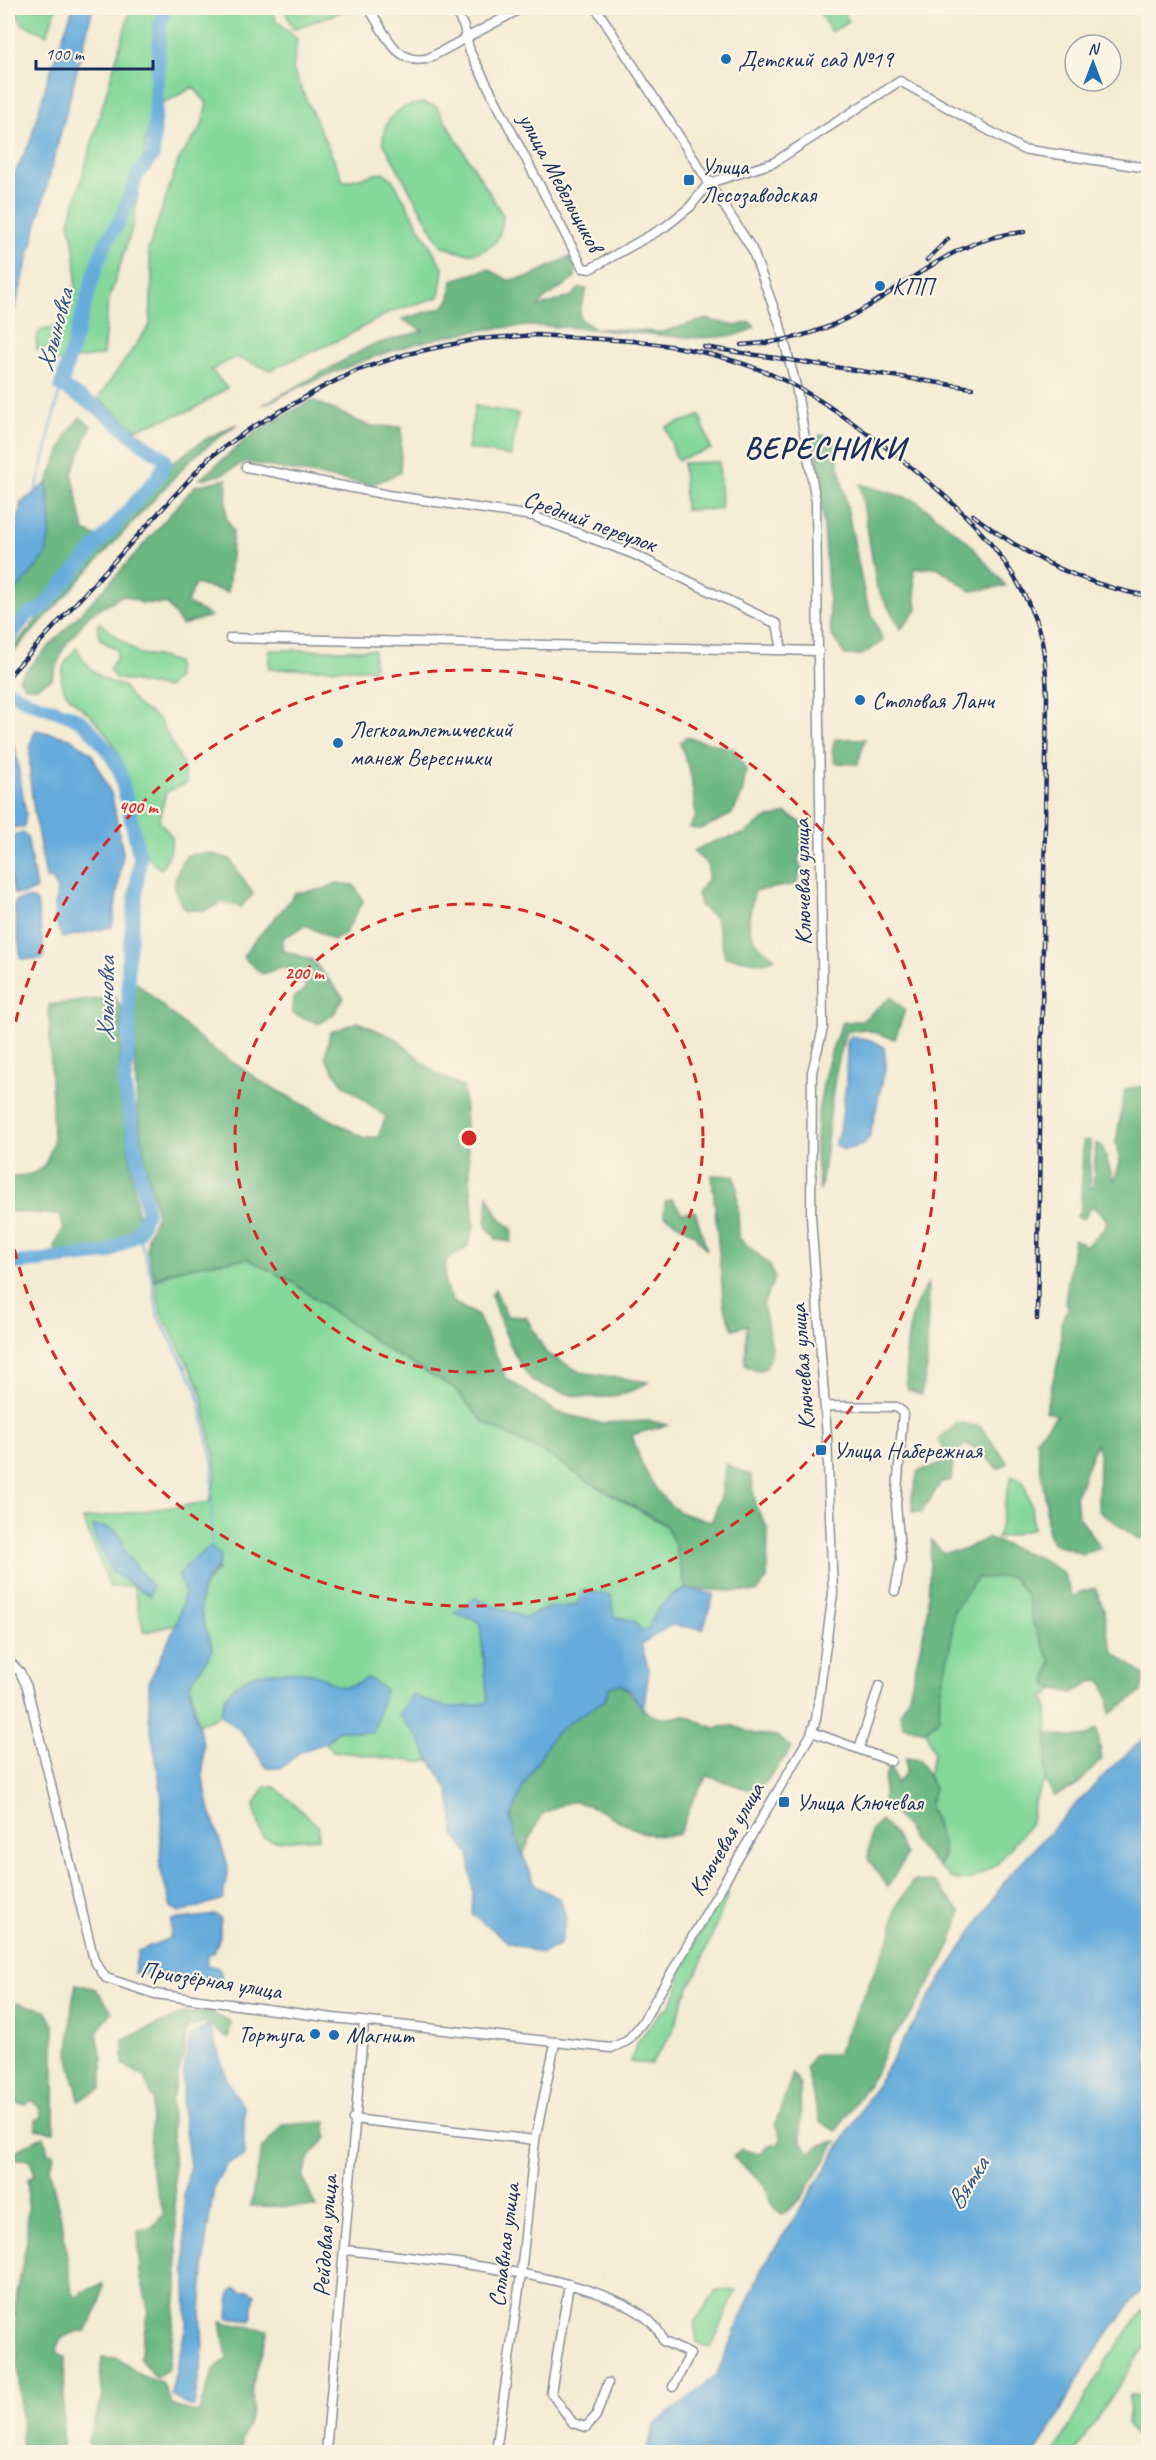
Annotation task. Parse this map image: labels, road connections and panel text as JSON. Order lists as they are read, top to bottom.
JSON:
{
  "streets": {
    "street": [
      "улица Мебельщиков",
      "Средний переулок",
      "Ключевая улица",
      "Приозёрная улица",
      "Рейдовая улица",
      "Сплавная улица"
    ]
  },
  "crossings": [
    ["улица Мебельщиков", "Ключевая улица"],
    ["Ключевая улица", "Приозёрная улица"],
    ["Приозёрная улица", "Рейдовая улица"],
    ["Приозёрная улица", "Сплавная улица"]
  ],
  "districts": ["ВЕРЕСНИКИ"],
  "water": ["Хлыновка", "Вятка"],
  "places": {
    "other": [
      "Детский сад №19",
      "КПП",
      "Столовая Ланч",
      "Легкоатлетический манеж Вересники",
      "Тортуга",
      "Магнит"
    ],
    "transit": ["Улица Лесозаводская", "Улица Набережная", "Улица Ключевая"]
  },
  "scale_bar": "100 m",
  "north": "top",
  "rings": ["400 m", "200 m"]
}
